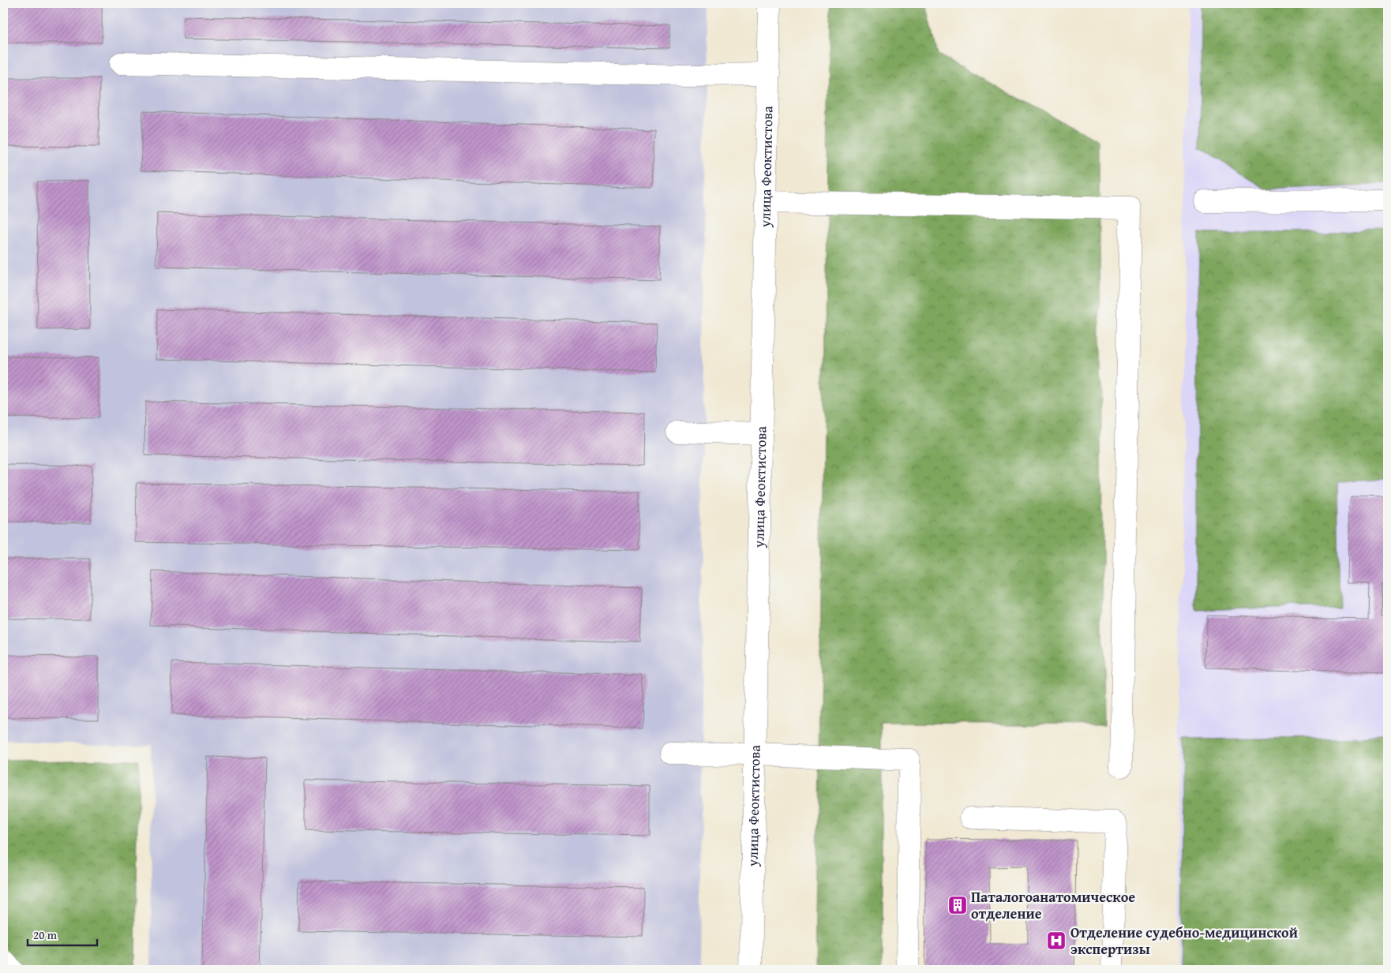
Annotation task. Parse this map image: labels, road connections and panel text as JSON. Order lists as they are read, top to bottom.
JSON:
{
  "streets": {
    "street": ["улица Феоктистова"]
  },
  "places": {
    "building": ["Паталогоанатомическое отделение"],
    "hospital": ["Отделение судебно-медицинской экспертизы"]
  },
  "scale_bar": "20 m"
}
